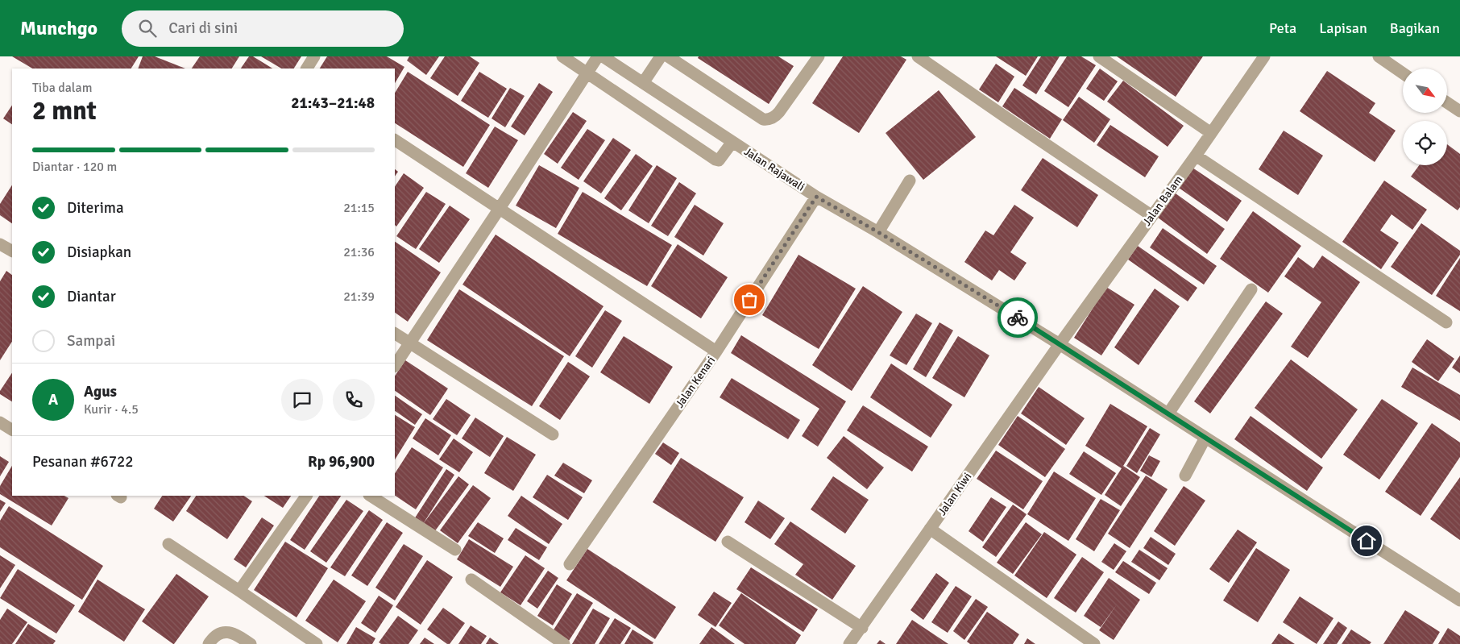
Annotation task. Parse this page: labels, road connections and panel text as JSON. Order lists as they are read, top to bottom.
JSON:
{
  "streets": {
    "street": [
      "Jalan Rajawali",
      "Jalan Balam",
      "Jalan Kenari",
      "Jalan Kiwi"
    ]
  },
  "crossings": [
    ["Jalan Rajawali", "Jalan Balam"],
    ["Jalan Rajawali", "Jalan Kenari"],
    ["Jalan Rajawali", "Jalan Kiwi"],
    ["Jalan Balam", "Jalan Kiwi"]
  ],
  "north": "bottom right",
  "page": {
    "header": "Munchgo",
    "search": "Cari di sini",
    "nav": ["Peta", "Lapisan", "Bagikan"],
    "heading": ["2 mnt", "Tiba dalam", "21:43–21:48"],
    "panel": [
      "Agus",
      "Kurir · 4.5",
      "Pesanan #6722",
      "Rp 96,900"
    ],
    "bar": "Diantar · 120 m",
    "list": [
      ["Diterima", "21:15"],
      ["Disiapkan", "21:36"],
      ["Diantar", "21:39"],
      "Sampai"
    ],
    "round": "A"
  }
}
